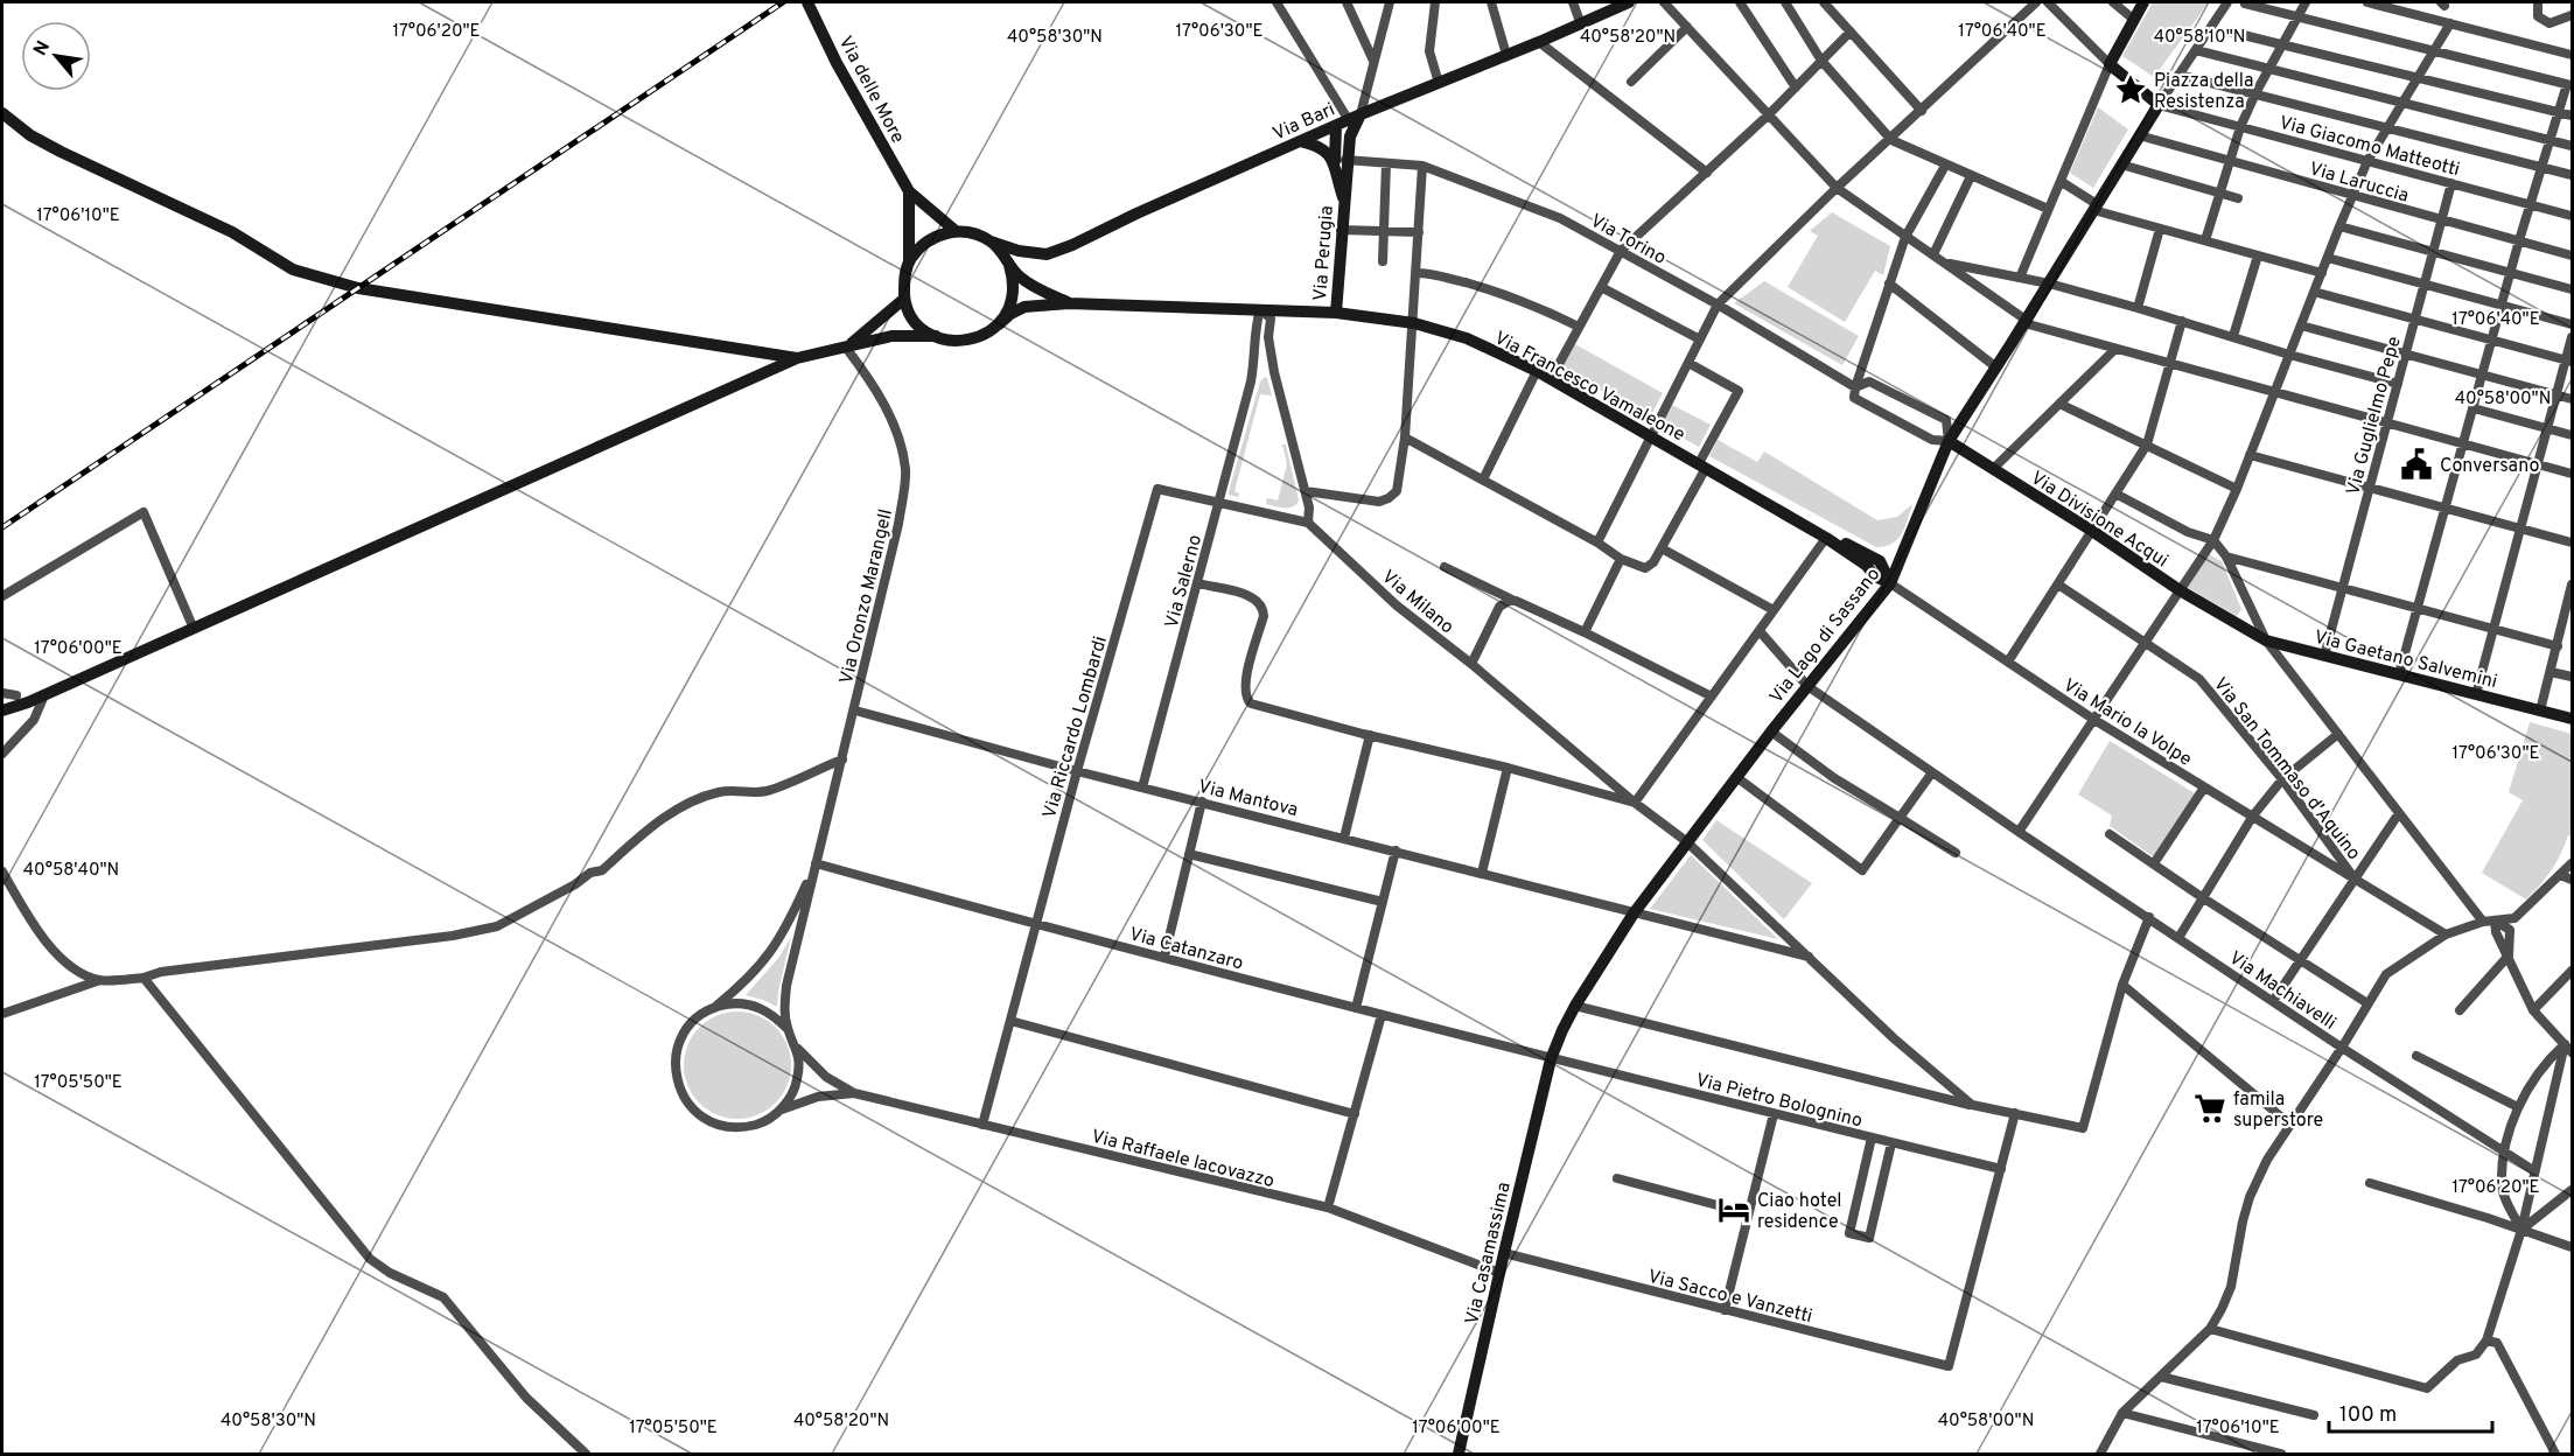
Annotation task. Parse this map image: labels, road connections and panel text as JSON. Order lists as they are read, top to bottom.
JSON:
{
  "streets": {
    "main road": [
      "Via delle More",
      "Via Bari",
      "Via Perugia",
      "Via Francesco Vamaleone",
      "Via Divisione Acqui",
      "Via Lago di Sassano",
      "Via Gaetano Salvemini",
      "Via Casamassima"
    ],
    "street": [
      "Via Giacomo Matteotti",
      "Via Laruccia",
      "Via Torino",
      "Via Guglielmo Pepe",
      "Via Salerno",
      "Via Oronzo Marangell",
      "Via Milano",
      "Via Mario la Volpe",
      "Via Riccardo Lombardi",
      "Via San Tommaso d'Aquino",
      "Via Mantova",
      "Via Catanzaro",
      "Via Machiavelli",
      "Via Pietro Bolognino",
      "Via Raffaele Iacovazzo",
      "Via Sacco e Vanzetti"
    ]
  },
  "crossings": [
    ["Via Bari", "Via Francesco Vamaleone"],
    ["Via Giacomo Matteotti", "Via Guglielmo Pepe"],
    ["Via Giacomo Matteotti", "Via Lago di Sassano"],
    ["Via Laruccia", "Via Guglielmo Pepe"],
    ["Via Laruccia", "Via Lago di Sassano"],
    ["Via Torino", "Via Perugia"],
    ["Via Perugia", "Via Francesco Vamaleone"],
    ["Via Francesco Vamaleone", "Via Salerno"],
    ["Via Guglielmo Pepe", "Via Gaetano Salvemini"],
    ["Via Divisione Acqui", "Via Lago di Sassano"],
    ["Via Divisione Acqui", "Via Gaetano Salvemini"],
    ["Via Salerno", "Via Riccardo Lombardi"],
    ["Via Salerno", "Via Mantova"],
    ["Via Oronzo Marangell", "Via Mantova"],
    ["Via Oronzo Marangell", "Via Catanzaro"],
    ["Via Milano", "Via Lago di Sassano"],
    ["Via Milano", "Via Riccardo Lombardi"],
    ["Via Milano", "Via Mantova"],
    ["Via Lago di Sassano", "Via Mario la Volpe"],
    ["Via Lago di Sassano", "Via Mantova"],
    ["Via Lago di Sassano", "Via Catanzaro"],
    ["Via Lago di Sassano", "Via Machiavelli"],
    ["Via Lago di Sassano", "Via Pietro Bolognino"],
    ["Via Lago di Sassano", "Via Casamassima"],
    ["Via Mario la Volpe", "Via San Tommaso d'Aquino"],
    ["Via Riccardo Lombardi", "Via Mantova"],
    ["Via Riccardo Lombardi", "Via Catanzaro"],
    ["Via Riccardo Lombardi", "Via Raffaele Iacovazzo"],
    ["Via Catanzaro", "Via Pietro Bolognino"],
    ["Via Catanzaro", "Via Casamassima"],
    ["Via Pietro Bolognino", "Via Casamassima"],
    ["Via Pietro Bolognino", "Via Sacco e Vanzetti"],
    ["Via Raffaele Iacovazzo", "Via Casamassima"],
    ["Via Casamassima", "Via Sacco e Vanzetti"]
  ],
  "places": {
    "place": ["Piazza della Resistenza"],
    "public building": ["Conversano"],
    "supermarket": ["famila superstore"],
    "hotel": ["Ciao hotel residence"]
  },
  "scale_bar": "100 m",
  "north": "top left",
  "coordinates": [
    "17°06'20\"E",
    "17°06'30\"E",
    "17°06'40\"E",
    "40°58'30\"N",
    "40°58'20\"N",
    "40°58'10\"N",
    "17°06'10\"E",
    "40°58'00\"N",
    "17°06'00\"E",
    "40°58'40\"N",
    "17°05'50\"E"
  ]
}
